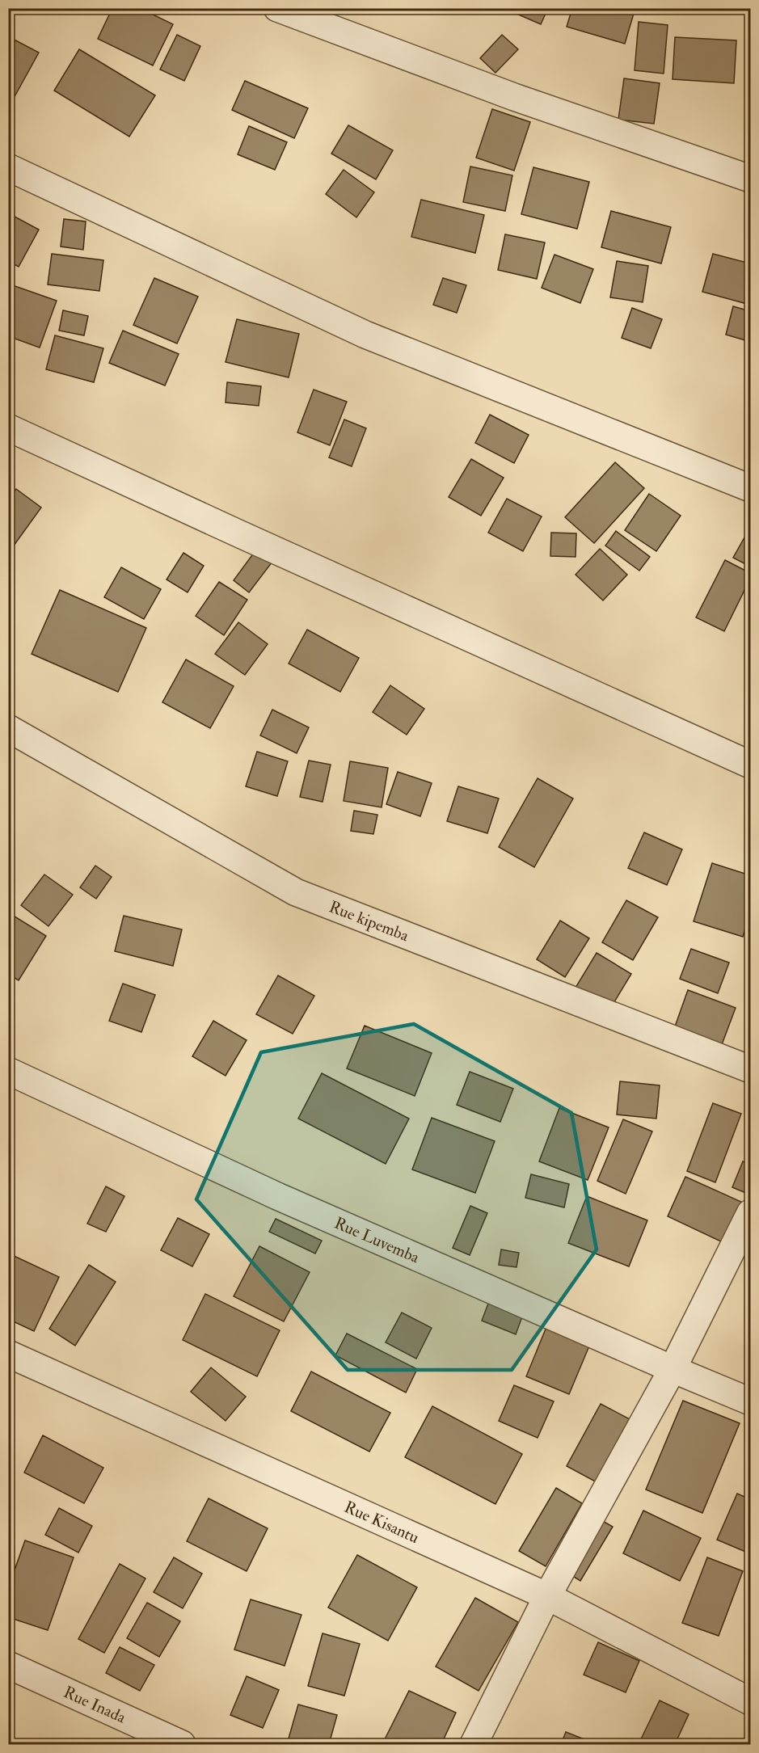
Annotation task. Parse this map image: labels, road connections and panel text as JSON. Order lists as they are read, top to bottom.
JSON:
{
  "streets": {
    "street": [
      "Rue kipemba",
      "Rue Luvemba",
      "Rue Kisantu",
      "Rue Inada"
    ]
  }
}
